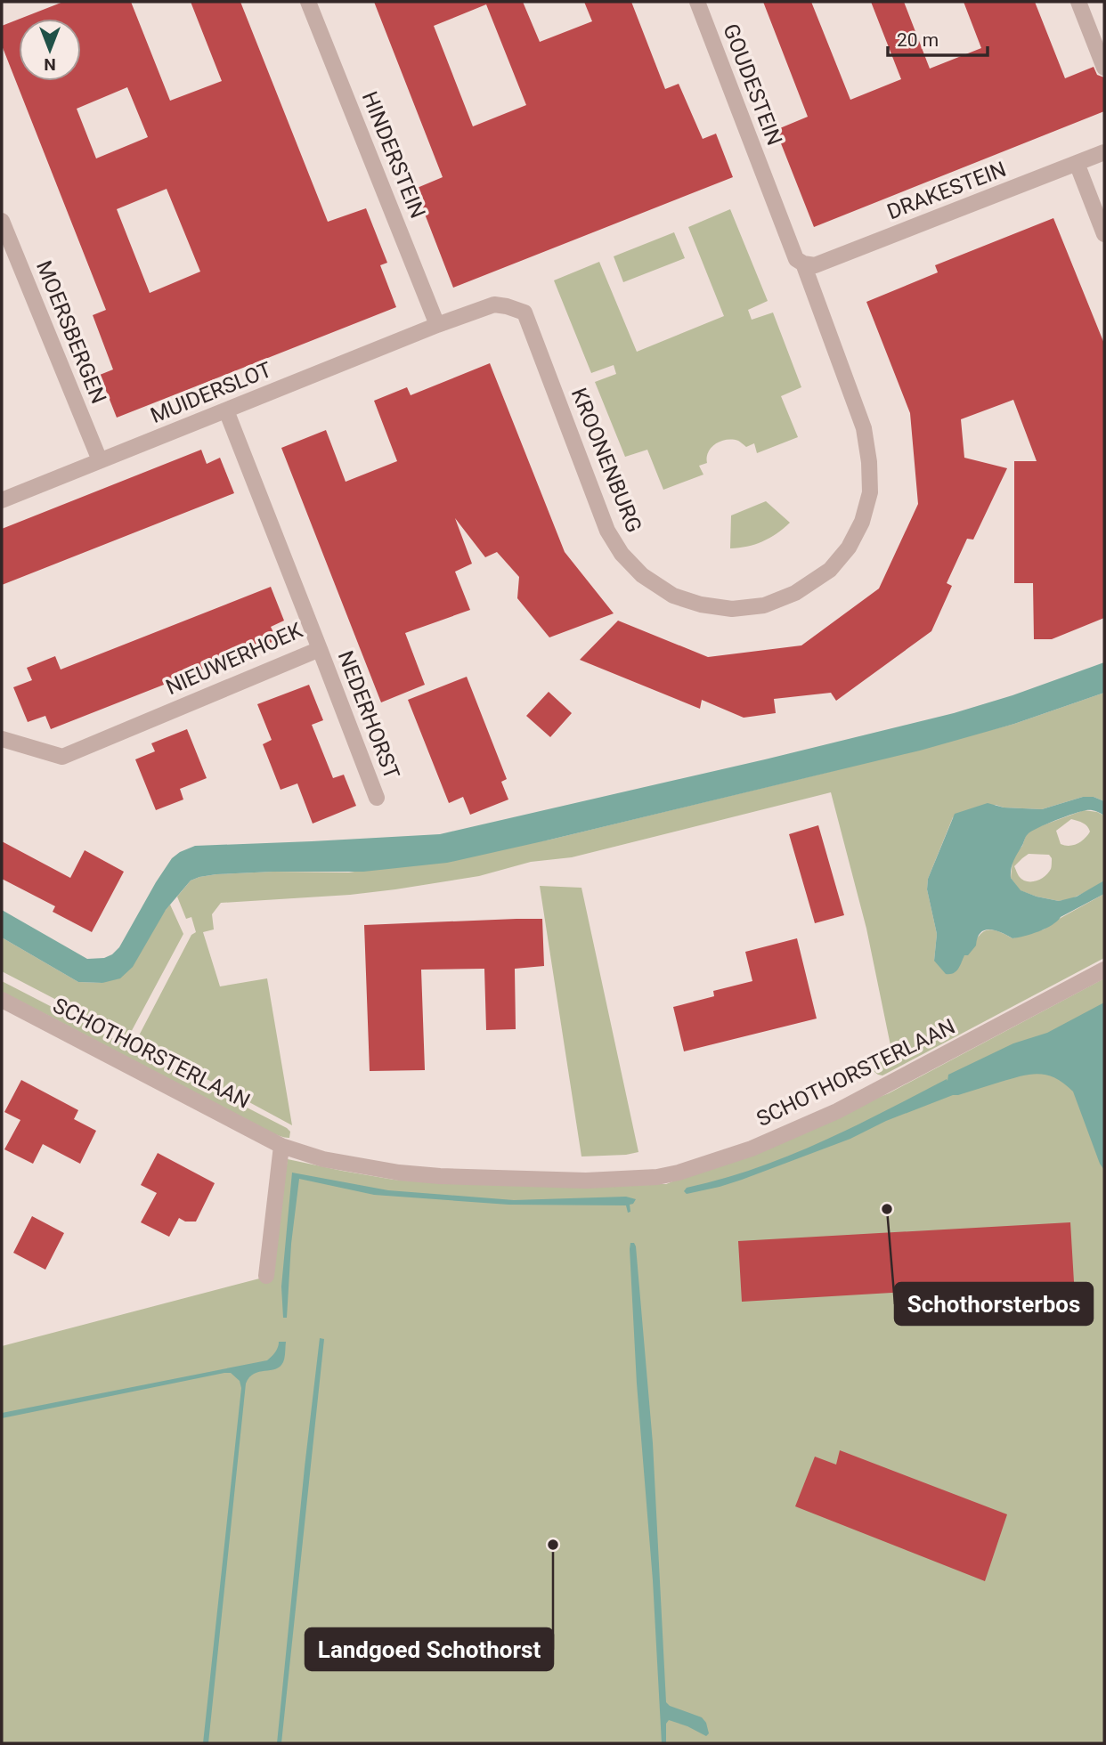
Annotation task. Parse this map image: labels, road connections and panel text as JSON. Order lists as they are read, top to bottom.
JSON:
{
  "streets": {
    "street": [
      "GOUDESTEIN",
      "HINDERSTEIN",
      "DRAKESTEIN",
      "MOERSBERGEN",
      "MUIDERSLOT",
      "KROONENBURG",
      "NIEUWERHOEK",
      "NEDERHORST",
      "SCHOTHORSTERLAAN"
    ]
  },
  "crossings": [
    ["GOUDESTEIN", "KROONENBURG"],
    ["HINDERSTEIN", "MUIDERSLOT"],
    ["HINDERSTEIN", "KROONENBURG"],
    ["DRAKESTEIN", "KROONENBURG"],
    ["MOERSBERGEN", "MUIDERSLOT"],
    ["MUIDERSLOT", "KROONENBURG"],
    ["MUIDERSLOT", "NIEUWERHOEK"],
    ["NIEUWERHOEK", "NEDERHORST"]
  ],
  "places": ["Schothorsterbos", "Landgoed Schothorst"],
  "scale_bar": "20 m",
  "north": "bottom"
}
